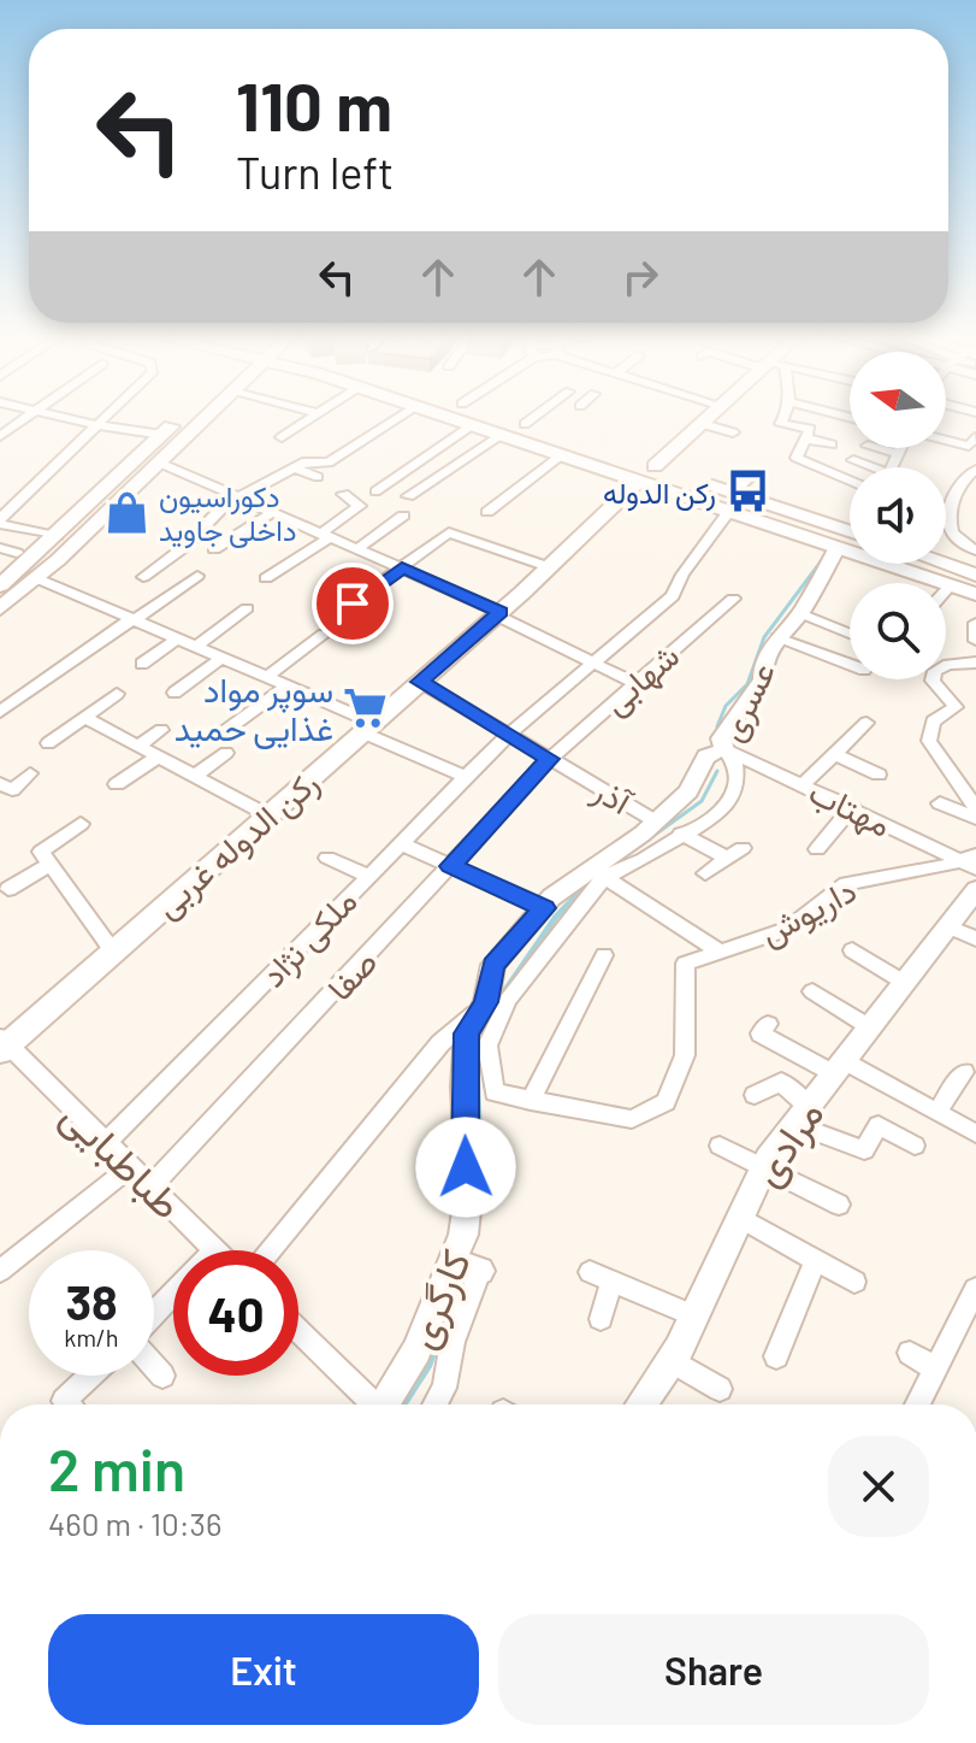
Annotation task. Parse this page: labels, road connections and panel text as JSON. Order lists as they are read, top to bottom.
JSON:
{
  "streets": {
    "main road": ["رکن الدوله غربی"],
    "street": [
      "شهابی",
      "عسری",
      "آذر",
      "مهتاب",
      "داریوش",
      "ملکی نژاد",
      "صفا",
      "مرادی",
      "طباطبایی",
      "کارگری"
    ]
  },
  "crossings": [
    ["شهابی", "آذر"],
    ["شهابی", "صفا"],
    ["عسری", "آذر"],
    ["عسری", "مهتاب"],
    ["عسری", "کارگری"],
    ["آذر", "رکن الدوله غربی"],
    ["آذر", "ملکی نژاد"],
    ["آذر", "صفا"],
    ["مهتاب", "داریوش"],
    ["رکن الدوله غربی", "طباطبایی"],
    ["ملکی نژاد", "طباطبایی"],
    ["صفا", "طباطبایی"]
  ],
  "places": {
    "bus stop": ["رکن الدوله"],
    "shop": ["دکوراسیون داخلی جاوید"],
    "supermarket": ["سوپر مواد غذایی حمید"]
  },
  "north": "left",
  "page": {
    "turn": ["110 m", "Turn left"],
    "speed": "38 km/h",
    "limit": "40",
    "heading": ["2 min", "460 m · 10:36"],
    "buttons": ["Exit", "Share"]
  }
}
